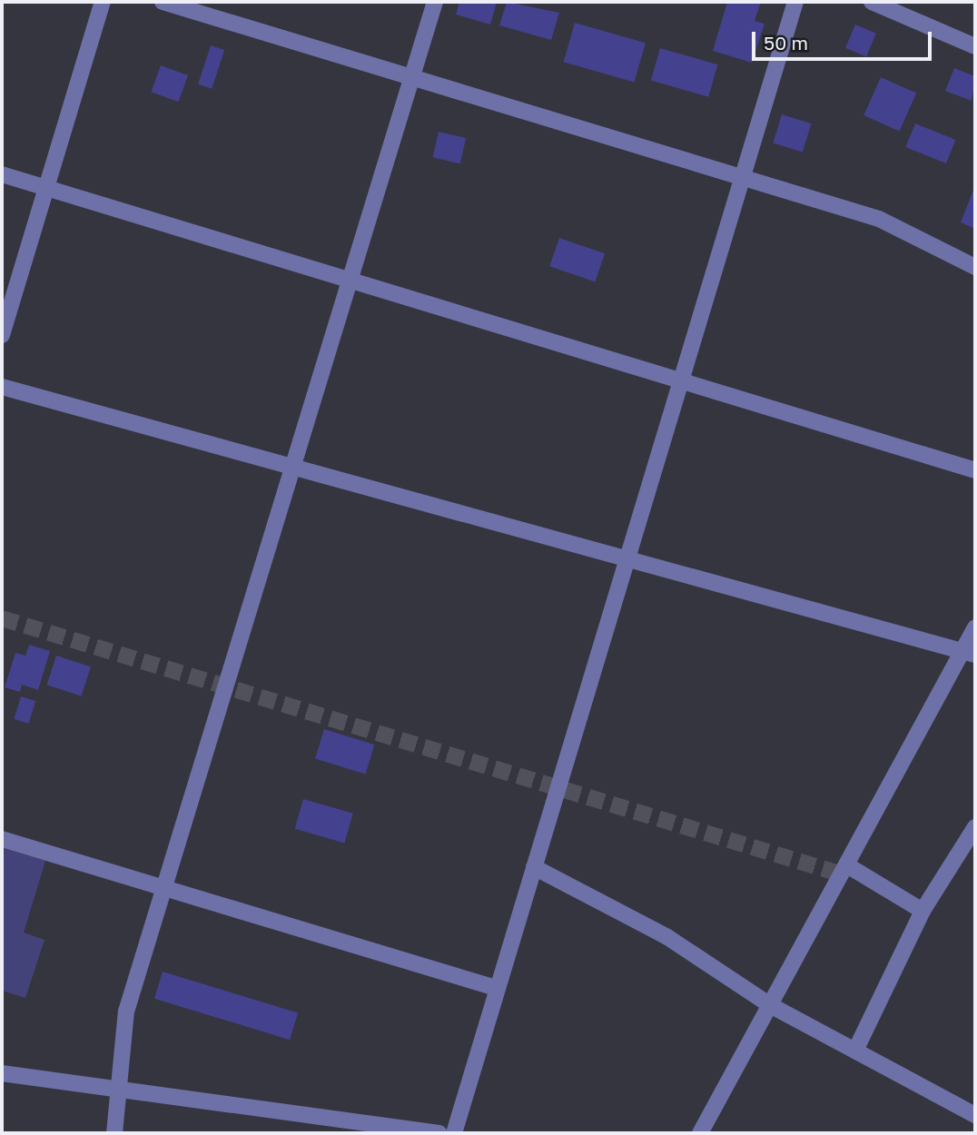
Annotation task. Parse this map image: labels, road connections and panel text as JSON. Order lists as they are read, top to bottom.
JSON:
{
  "scale_bar": "50 m"
}
